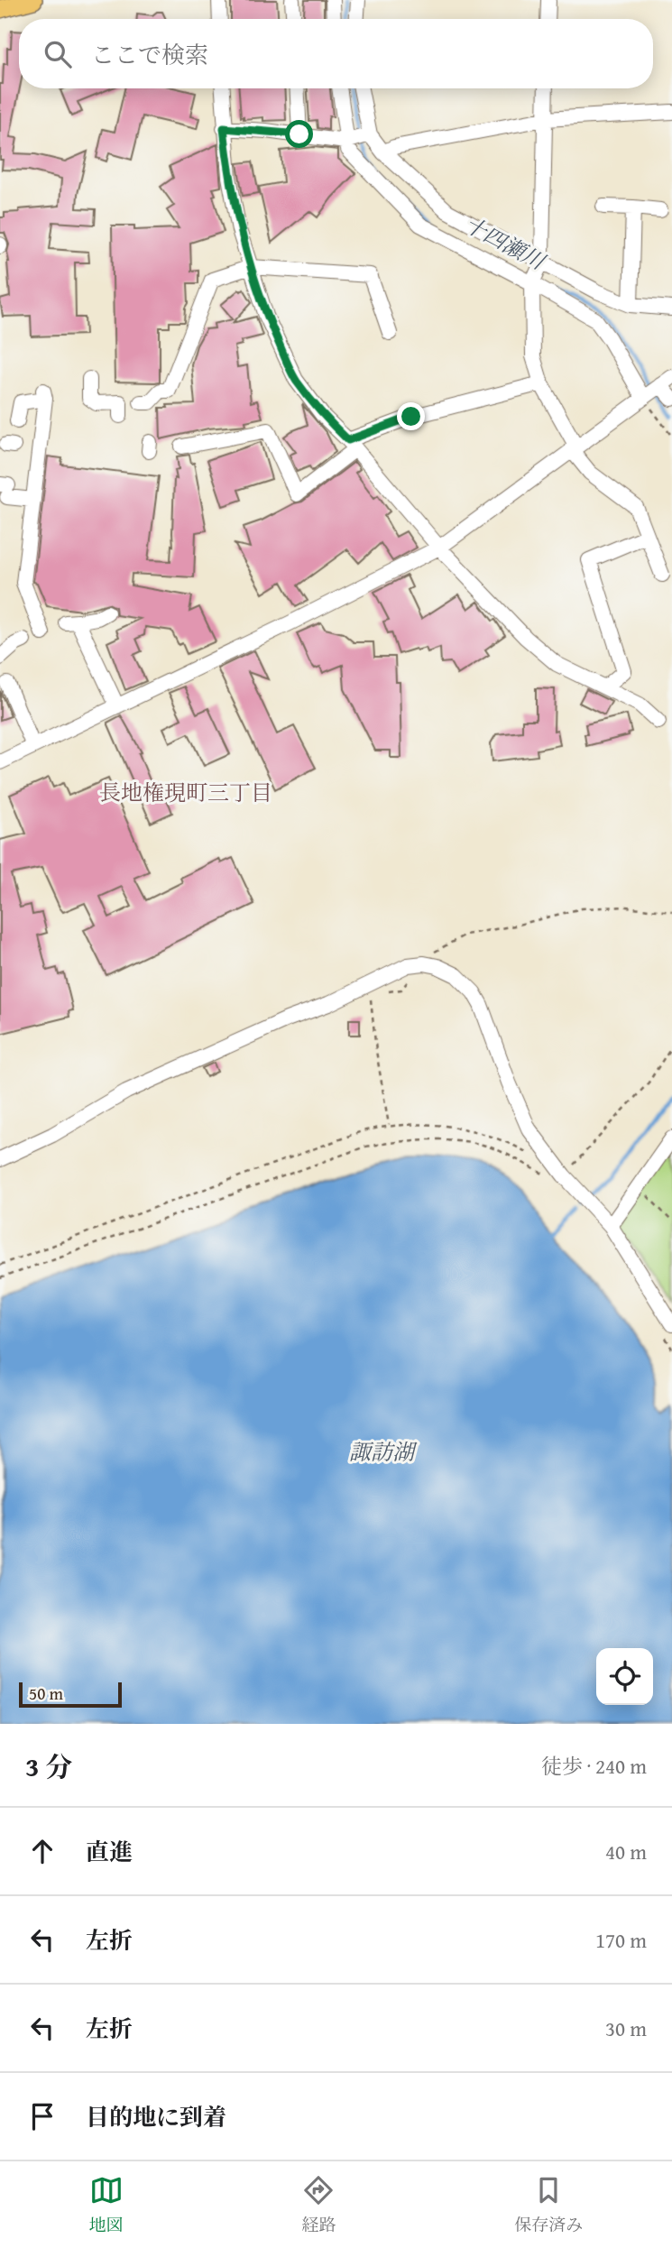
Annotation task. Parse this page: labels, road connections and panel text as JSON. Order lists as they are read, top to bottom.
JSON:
{
  "districts": ["長地権現町三丁目"],
  "water": ["十四瀬川", "諏訪湖"],
  "scale_bar": "50 m",
  "page": {
    "search": "ここで検索",
    "scale": "50 m",
    "heading": ["3 分", "徒歩 · 240 m"],
    "list": [
      ["直進", "40 m"],
      ["左折", "170 m"],
      ["左折", "30 m"],
      "目的地に到着"
    ],
    "nav": ["地図", "経路", "保存済み"]
  }
}
